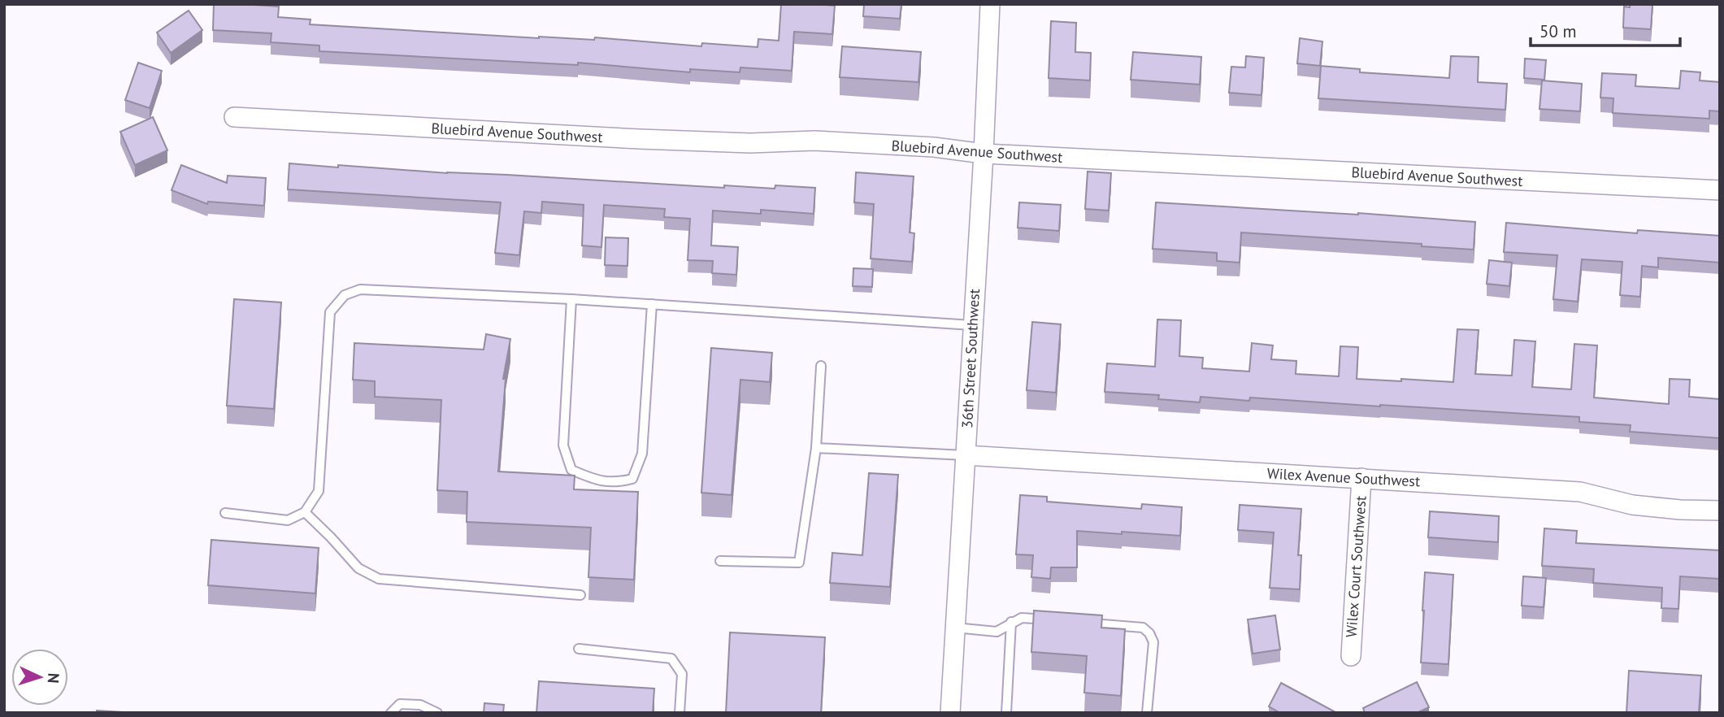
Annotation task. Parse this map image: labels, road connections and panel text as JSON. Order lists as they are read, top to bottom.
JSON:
{
  "streets": {
    "street": [
      "Bluebird Avenue Southwest",
      "36th Street Southwest",
      "Wilex Avenue Southwest",
      "Wilex Court Southwest"
    ]
  },
  "crossings": [
    ["Bluebird Avenue Southwest", "36th Street Southwest"],
    ["36th Street Southwest", "Wilex Avenue Southwest"],
    ["Wilex Avenue Southwest", "Wilex Court Southwest"]
  ],
  "scale_bar": "50 m",
  "north": "right"
}
